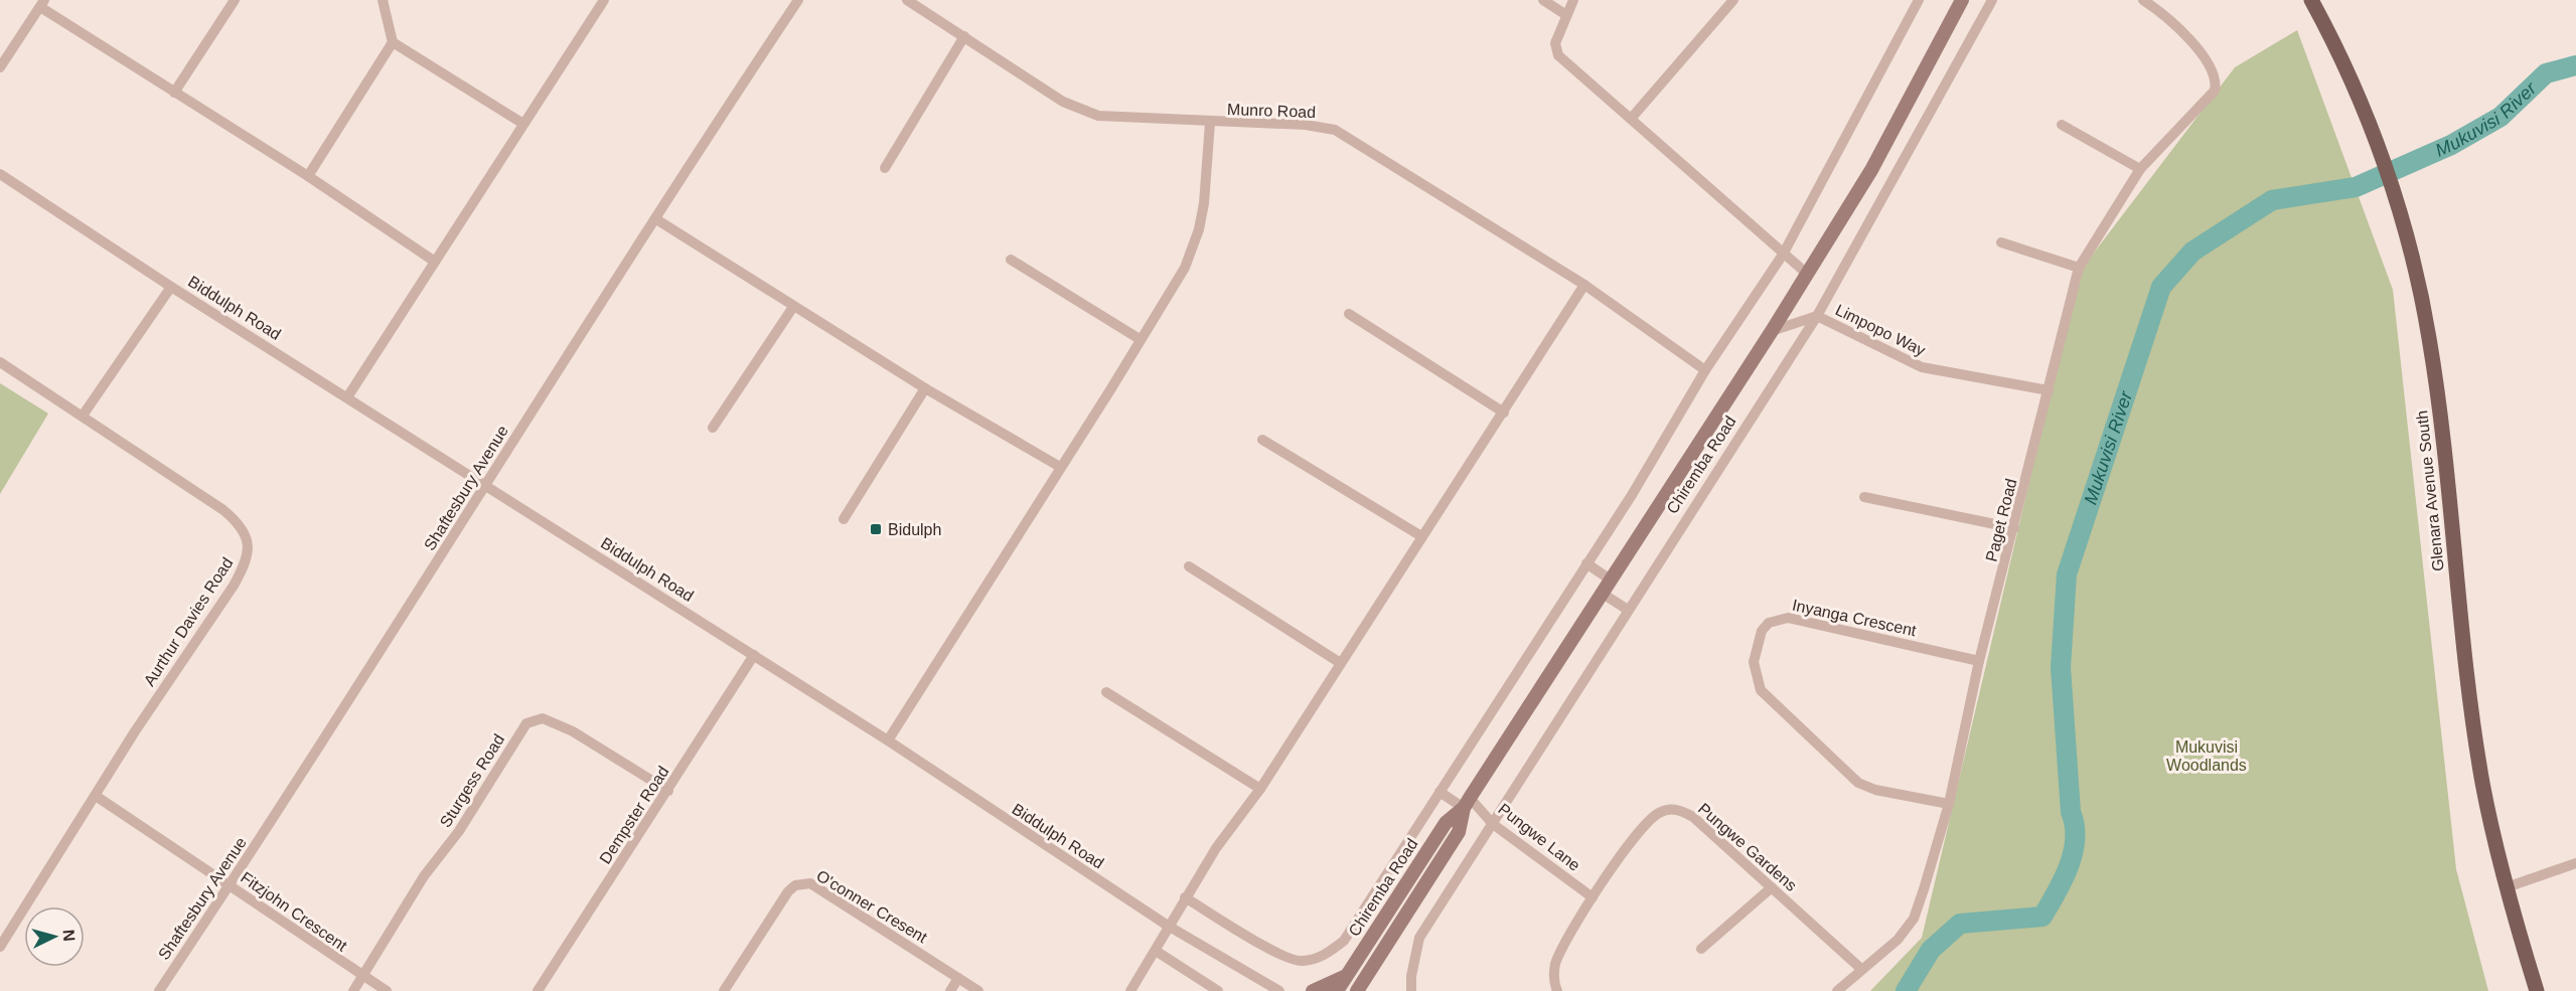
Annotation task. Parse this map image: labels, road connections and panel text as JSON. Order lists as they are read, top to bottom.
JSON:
{
  "streets": {
    "main road": ["Chiremba Road", "Glenara Avenue South"],
    "street": [
      "Munro Road",
      "Biddulph Road",
      "Limpopo Way",
      "Shaftesbury Avenue",
      "Paget Road",
      "Inyanga Crescent",
      "Aurthur Davies Road",
      "Sturgess Road",
      "Dempster Road",
      "Pungwe Lane",
      "Pungwe Gardens",
      "O'conner Cresent",
      "Fitzjohn Crescent"
    ]
  },
  "crossings": [
    ["Biddulph Road", "Shaftesbury Avenue"],
    ["Biddulph Road", "Dempster Road"],
    ["Limpopo Way", "Chiremba Road"],
    ["Limpopo Way", "Paget Road"],
    ["Chiremba Road", "Pungwe Lane"],
    ["Shaftesbury Avenue", "Fitzjohn Crescent"],
    ["Paget Road", "Inyanga Crescent"],
    ["Paget Road", "Pungwe Gardens"],
    ["Aurthur Davies Road", "Fitzjohn Crescent"],
    ["Sturgess Road", "Dempster Road"],
    ["Sturgess Road", "Fitzjohn Crescent"],
    ["Pungwe Lane", "Pungwe Gardens"]
  ],
  "water": ["Mukuvisi River"],
  "parks": ["Mukuvisi Woodlands"],
  "places": {
    "transit": ["Bidulph"]
  },
  "north": "right"
}
